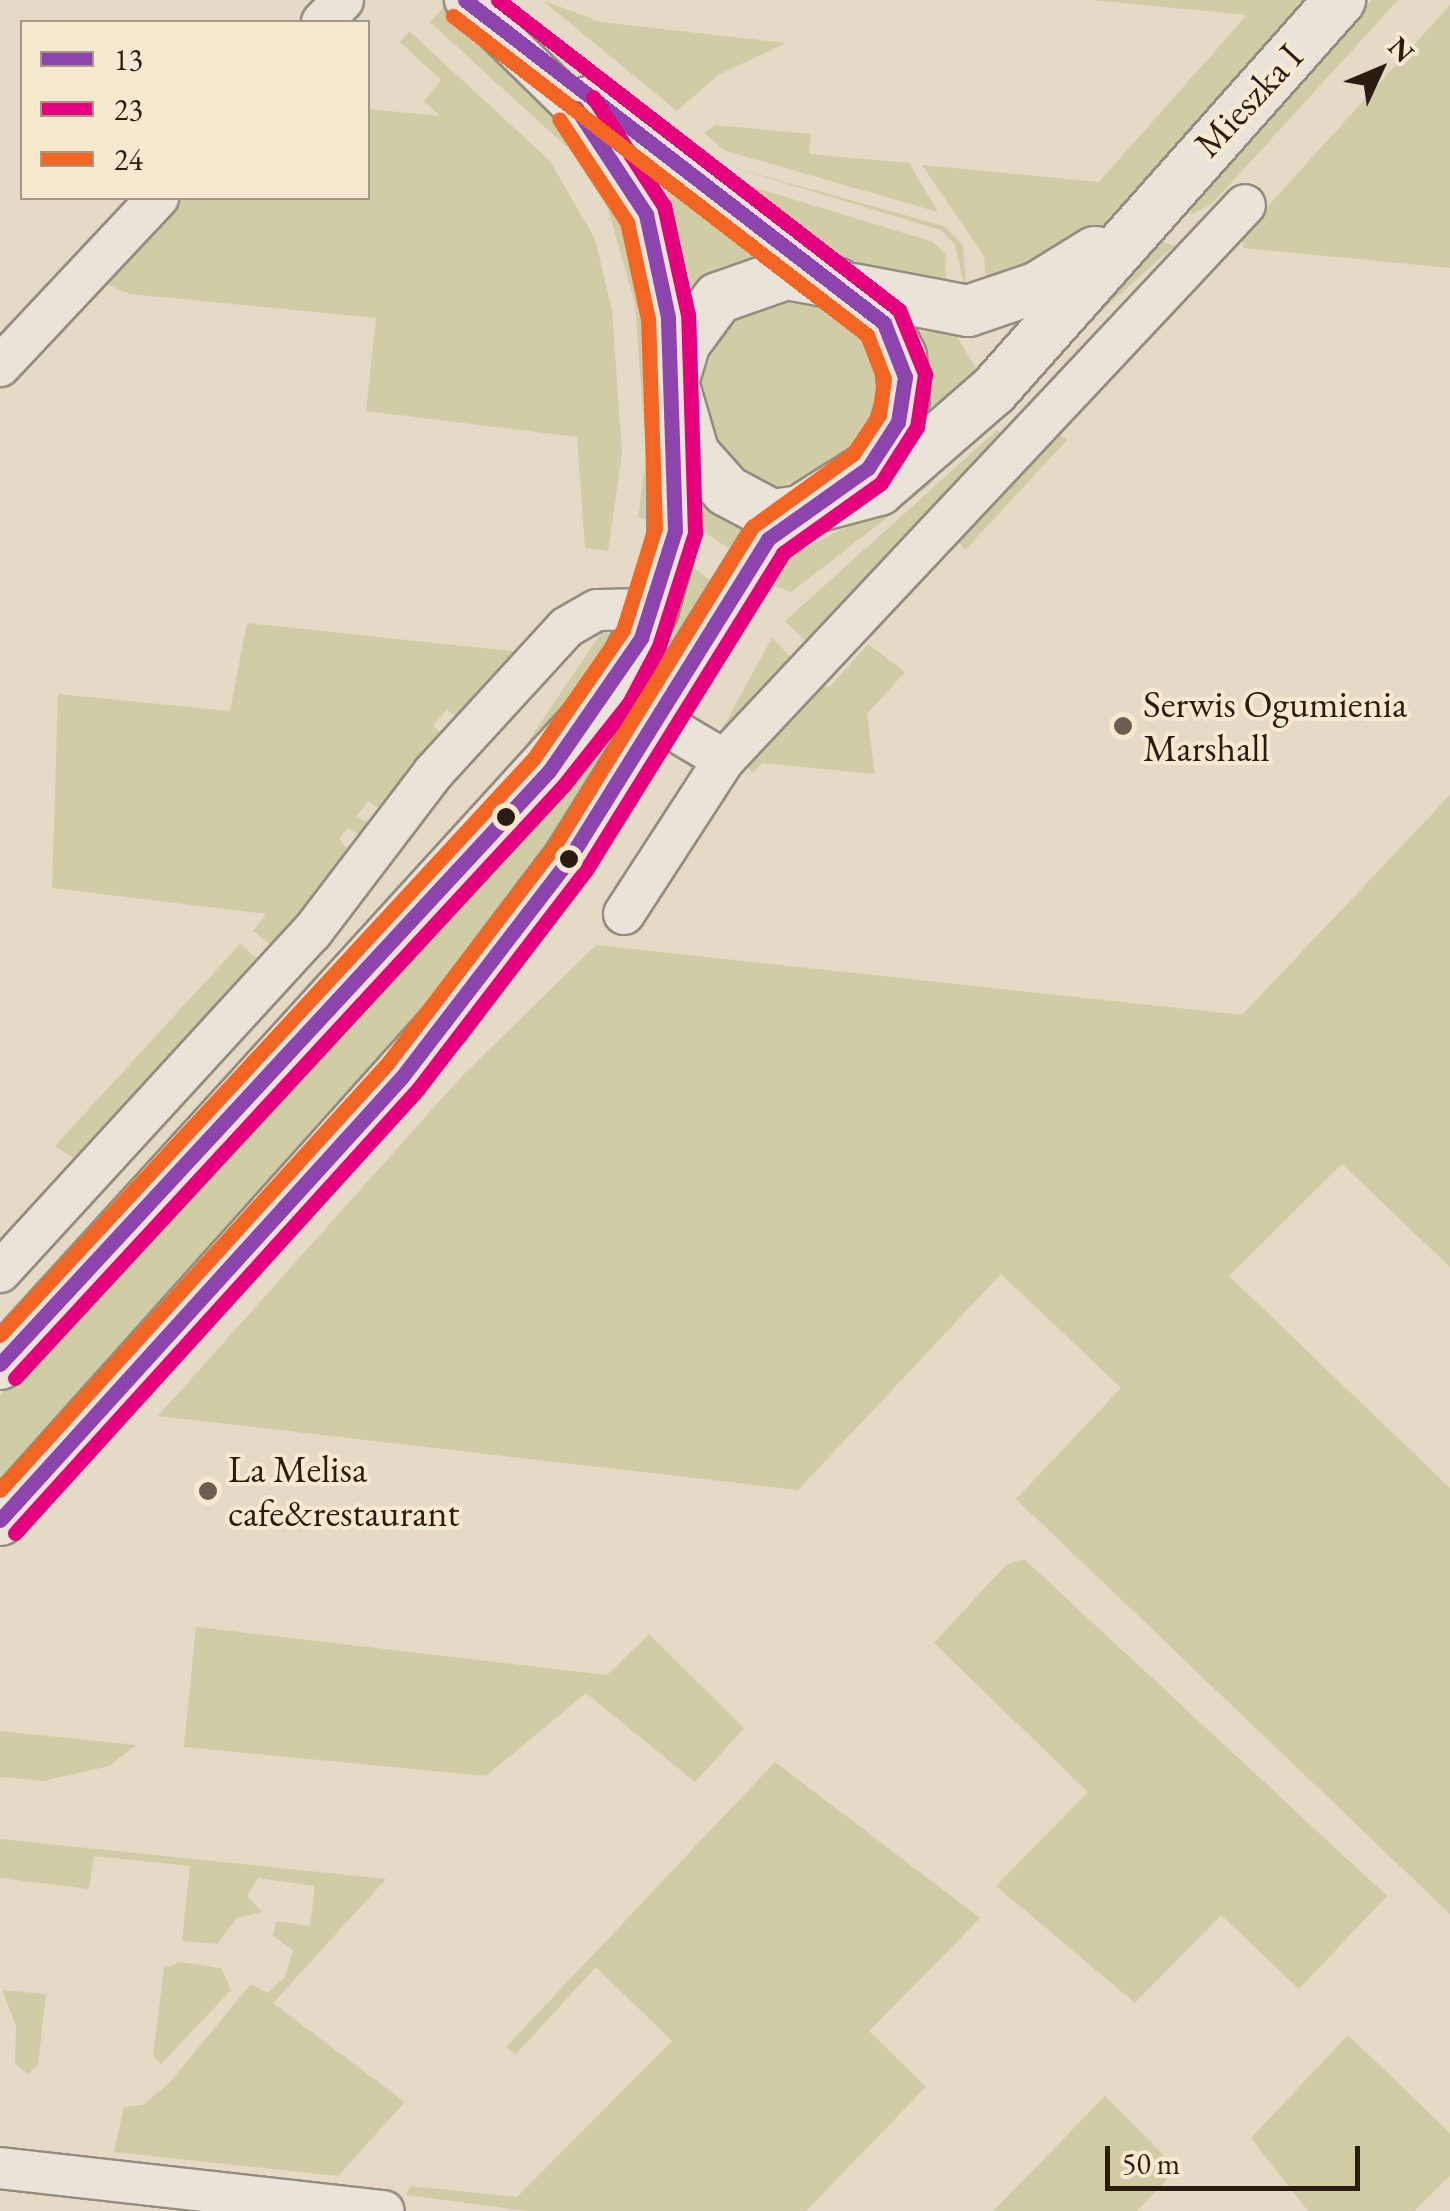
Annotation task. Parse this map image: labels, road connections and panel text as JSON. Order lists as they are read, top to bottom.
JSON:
{
  "streets": {
    "street": ["Mieszka I"]
  },
  "places": ["Serwis Ogumienia Marshall", "La Melisa cafe&restaurant"],
  "lines": ["transit line 13", "transit line 23", "transit line 24"],
  "legend": ["13", "23", "24"],
  "scale_bar": "50 m",
  "north": "top right"
}
